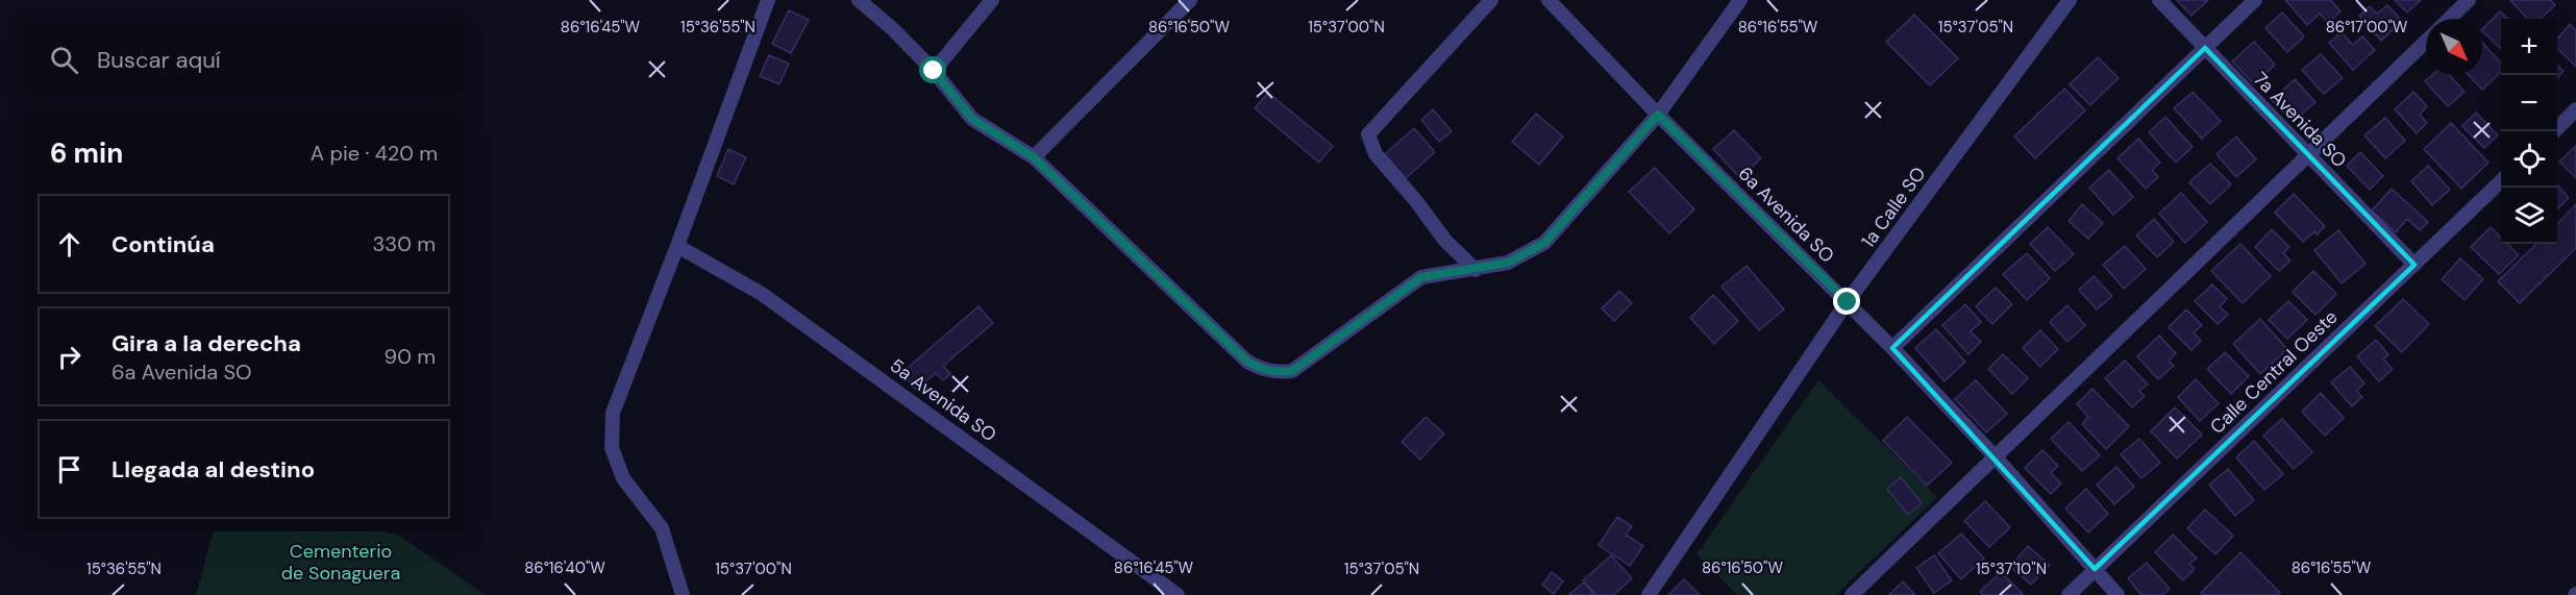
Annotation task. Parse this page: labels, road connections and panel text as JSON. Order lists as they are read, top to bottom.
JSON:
{
  "streets": {
    "street": [
      "7a Avenida SO",
      "1a Calle SO",
      "6a Avenida SO",
      "Calle Central Oeste",
      "5a Avenida SO"
    ]
  },
  "crossings": [
    ["7a Avenida SO", "Calle Central Oeste"],
    ["1a Calle SO", "6a Avenida SO"],
    ["6a Avenida SO", "Calle Central Oeste"]
  ],
  "parks": ["Cementerio de Sonaguera"],
  "north": "bottom right",
  "page": {
    "map_buttons": ["+", "−"],
    "search": "Buscar aquí",
    "heading": ["6 min", "A pie · 420 m"],
    "list": [
      ["Continúa", "330 m"],
      ["Gira a la derecha", "6a Avenida SO", "90 m"],
      "Llegada al destino"
    ]
  },
  "coordinates": [
    "15°36'55\"N",
    "15°37'00\"N",
    "15°37'05\"N",
    "86°16'45\"W",
    "86°16'50\"W",
    "86°16'55\"W",
    "86°17'00\"W",
    "86°16'40\"W",
    "15°37'10\"N"
  ]
}
